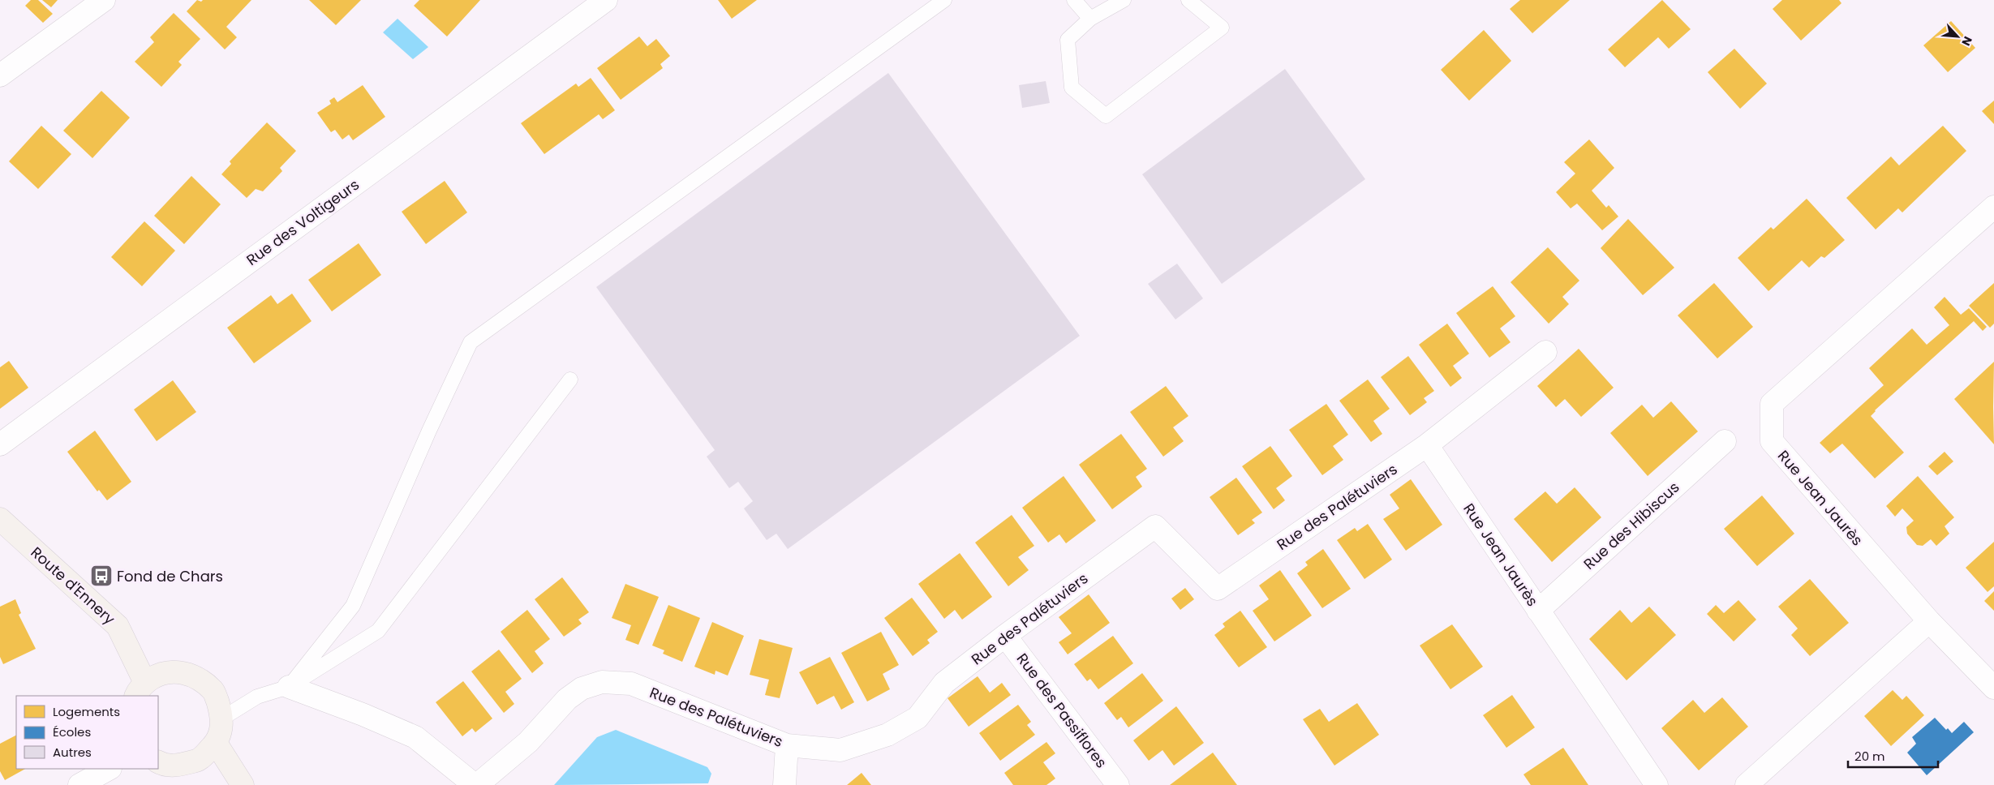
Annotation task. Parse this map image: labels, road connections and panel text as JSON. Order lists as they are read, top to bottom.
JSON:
{
  "streets": {
    "street": [
      "Rue des Voltigeurs",
      "Rue Jean Jaurès",
      "Rue des Palétuviers",
      "Rue des Hibiscus",
      "Route d'Ennery",
      "Rue des Passiflores"
    ]
  },
  "crossings": [
    ["Rue Jean Jaurès", "Rue des Palétuviers"],
    ["Rue Jean Jaurès", "Rue des Hibiscus"],
    ["Rue des Palétuviers", "Rue des Passiflores"]
  ],
  "places": {
    "bus stop": ["Fond de Chars"]
  },
  "legend": ["Logements", "Écoles", "Autres"],
  "scale_bar": "20 m",
  "north": "bottom right"
}
